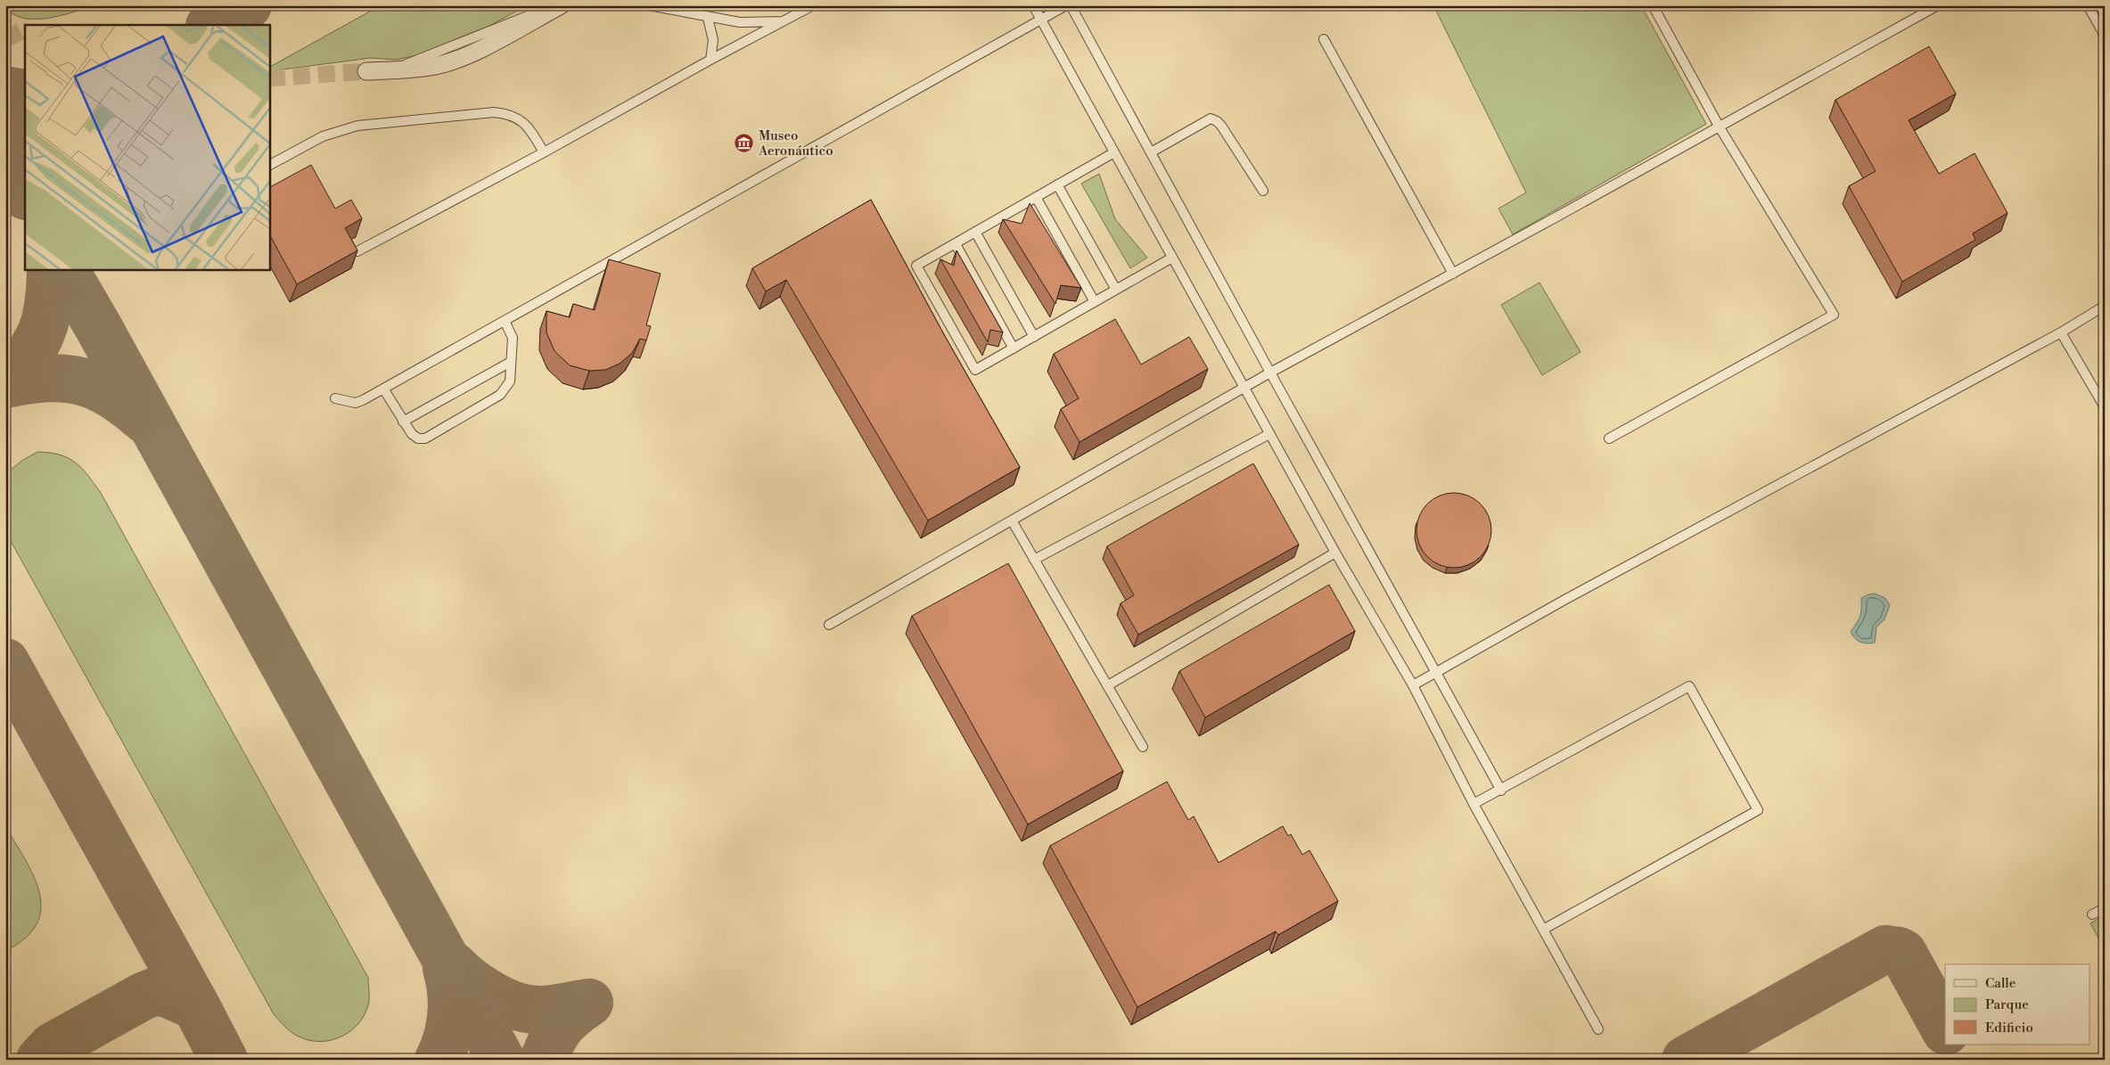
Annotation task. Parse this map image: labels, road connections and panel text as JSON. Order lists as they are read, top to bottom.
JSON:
{
  "places": {
    "museum": ["Museo Aeronáutico"]
  },
  "legend": ["Calle", "Parque", "Edificio"]
}
